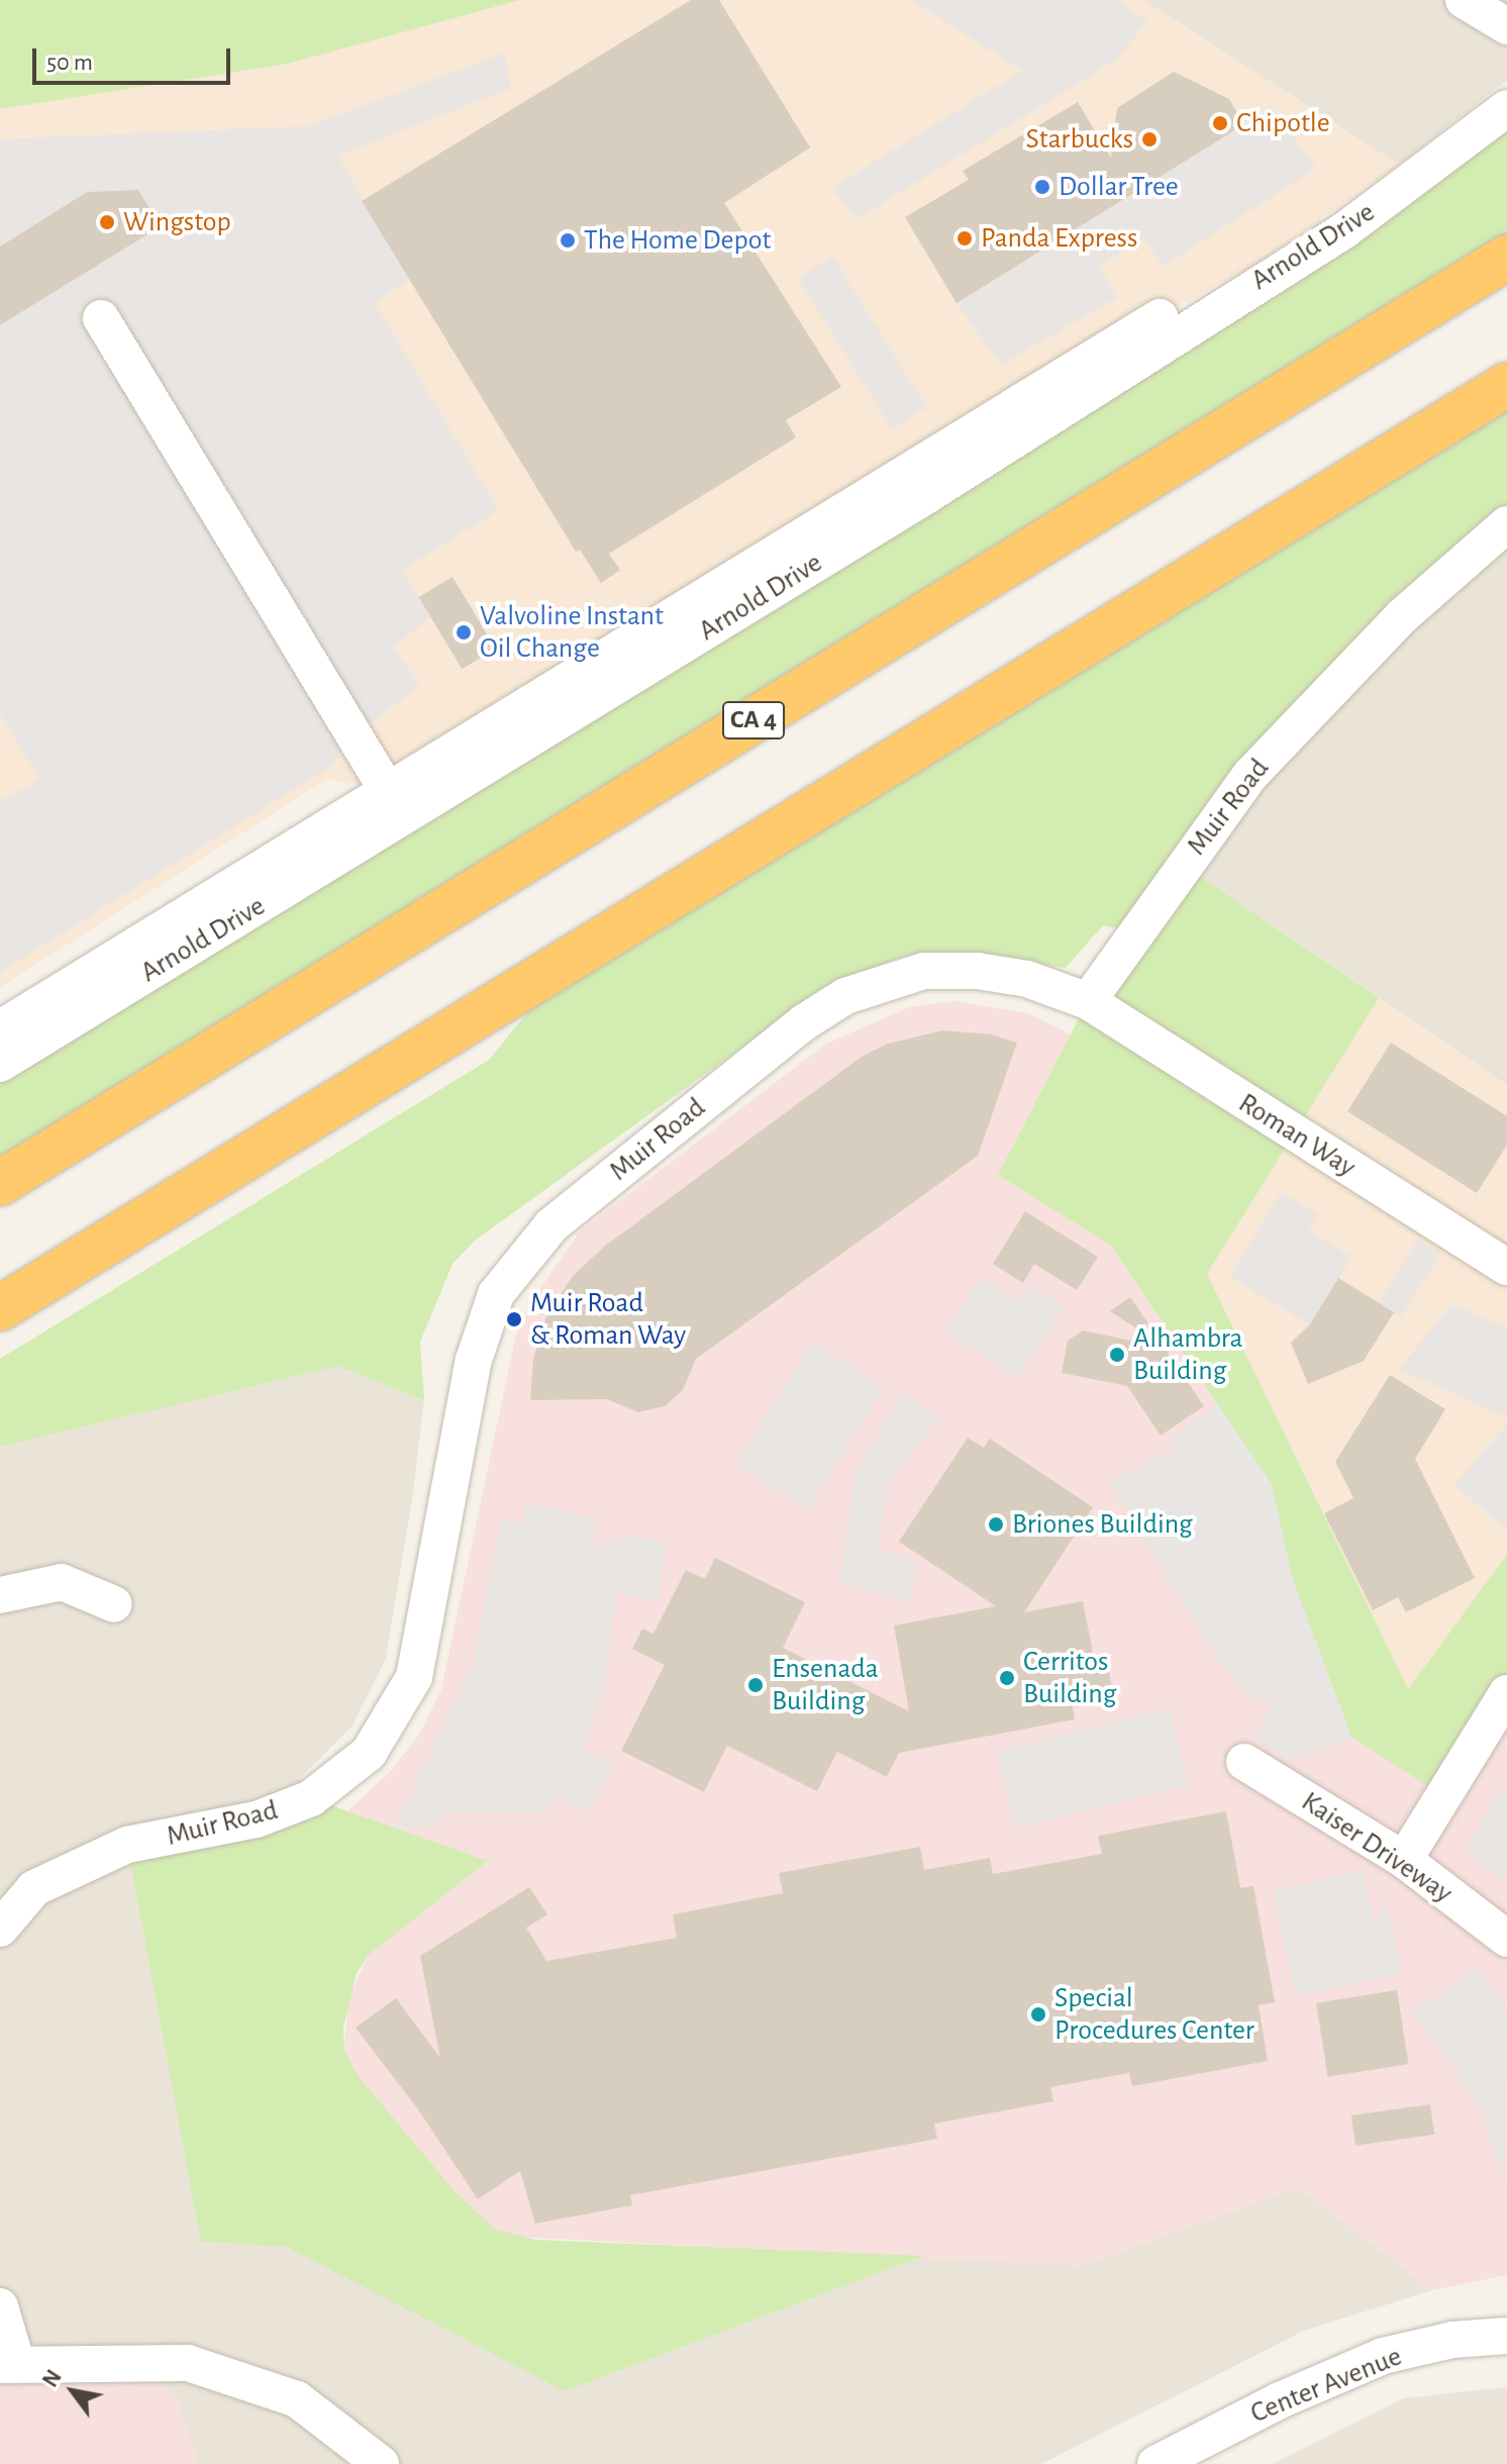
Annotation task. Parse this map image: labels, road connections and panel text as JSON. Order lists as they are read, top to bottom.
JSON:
{
  "streets": {
    "highway": ["CA 4"],
    "street": [
      "Arnold Drive",
      "Muir Road",
      "Roman Way",
      "Kaiser Driveway",
      "Center Avenue"
    ]
  },
  "crossings": [
    ["Muir Road", "Roman Way"]
  ],
  "places": [
    "Chipotle",
    "Starbucks",
    "Dollar Tree",
    "Wingstop",
    "Panda Express",
    "The Home Depot",
    "Valvoline Instant Oil Change",
    "Muir Road & Roman Way",
    "Alhambra Building",
    "Briones Building",
    "Cerritos Building",
    "Ensenada Building",
    "Special Procedures Center"
  ],
  "scale_bar": "50 m",
  "north": "top left"
}
